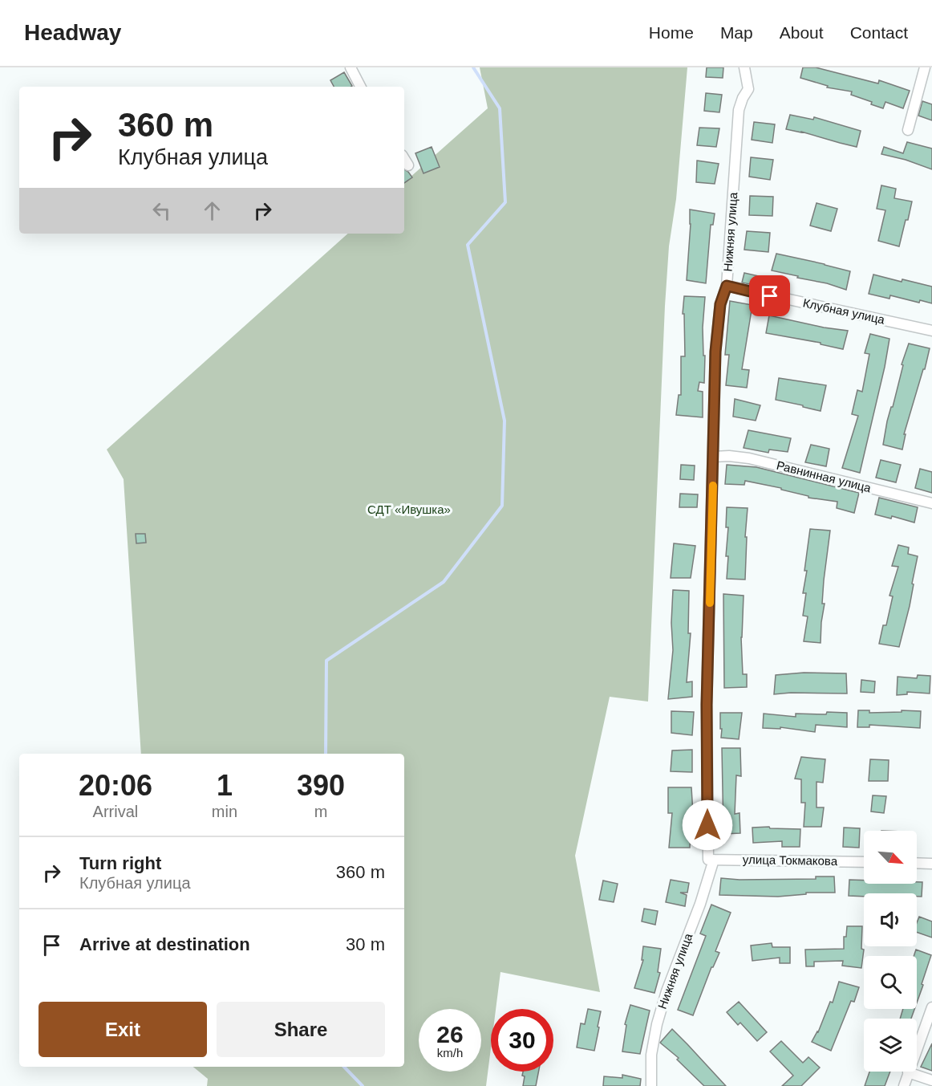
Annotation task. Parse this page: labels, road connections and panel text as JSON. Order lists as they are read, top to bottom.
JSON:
{
  "streets": {
    "street": [
      "Нижняя улица",
      "Клубная улица",
      "Равнинная улица",
      "улица Токмакова"
    ]
  },
  "crossings": [
    ["Нижняя улица", "Клубная улица"],
    ["Нижняя улица", "Равнинная улица"],
    ["Нижняя улица", "улица Токмакова"]
  ],
  "parks": ["СДТ «Ивушка»"],
  "north": "bottom right",
  "page": {
    "header": "Headway",
    "nav": [
      "Home",
      "Map",
      "About",
      "Contact"
    ],
    "turn": ["360 m", "Клубная улица"],
    "eta": [
      "20:06",
      "Arrival",
      "1",
      "min",
      "390",
      "m"
    ],
    "list": [
      {
        "name": "Turn right",
        "note": "Клубная улица",
        "value": "360 m"
      },
      {
        "name": "Arrive at destination",
        "value": "30 m"
      }
    ],
    "buttons": ["Exit", "Share"],
    "speed": "26 km/h",
    "limit": "30"
  }
}
